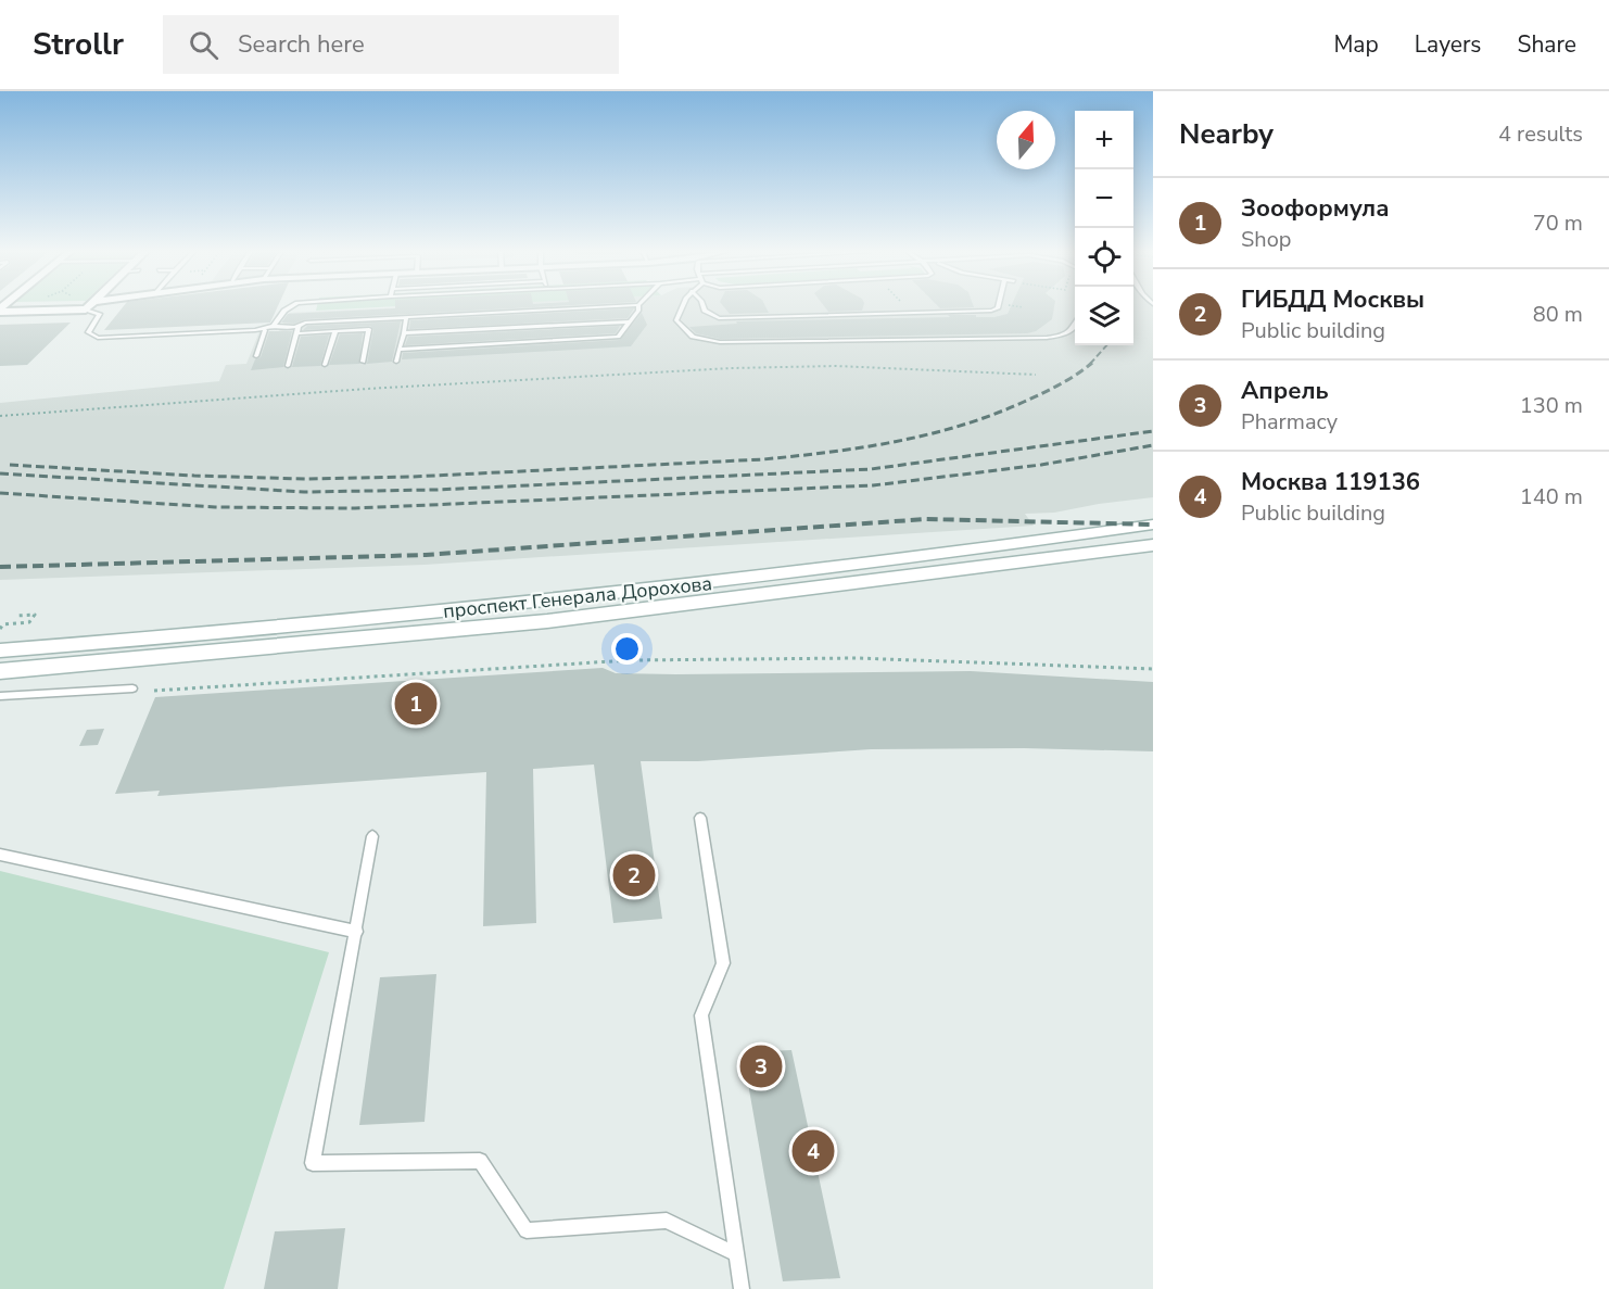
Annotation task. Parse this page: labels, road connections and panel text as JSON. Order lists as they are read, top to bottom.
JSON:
{
  "streets": {
    "main road": ["проспект Генерала Дорохова"]
  },
  "north": "top",
  "page": {
    "header": "Strollr",
    "search": "Search here",
    "nav": ["Map", "Layers", "Share"],
    "heading": ["Nearby", "4 results"],
    "map_buttons": ["+", "−"],
    "list": [
      {
        "mark": "1",
        "name": "Зооформула",
        "note": "Shop",
        "value": "70 m"
      },
      {
        "mark": "2",
        "name": "ГИБДД Москвы",
        "note": "Public building",
        "value": "80 m"
      },
      {
        "mark": "3",
        "name": "Апрель",
        "note": "Pharmacy",
        "value": "130 m"
      },
      {
        "mark": "4",
        "name": "Москва 119136",
        "note": "Public building",
        "value": "140 m"
      }
    ],
    "pins": [
      "1",
      "2",
      "3",
      "4"
    ]
  }
}
